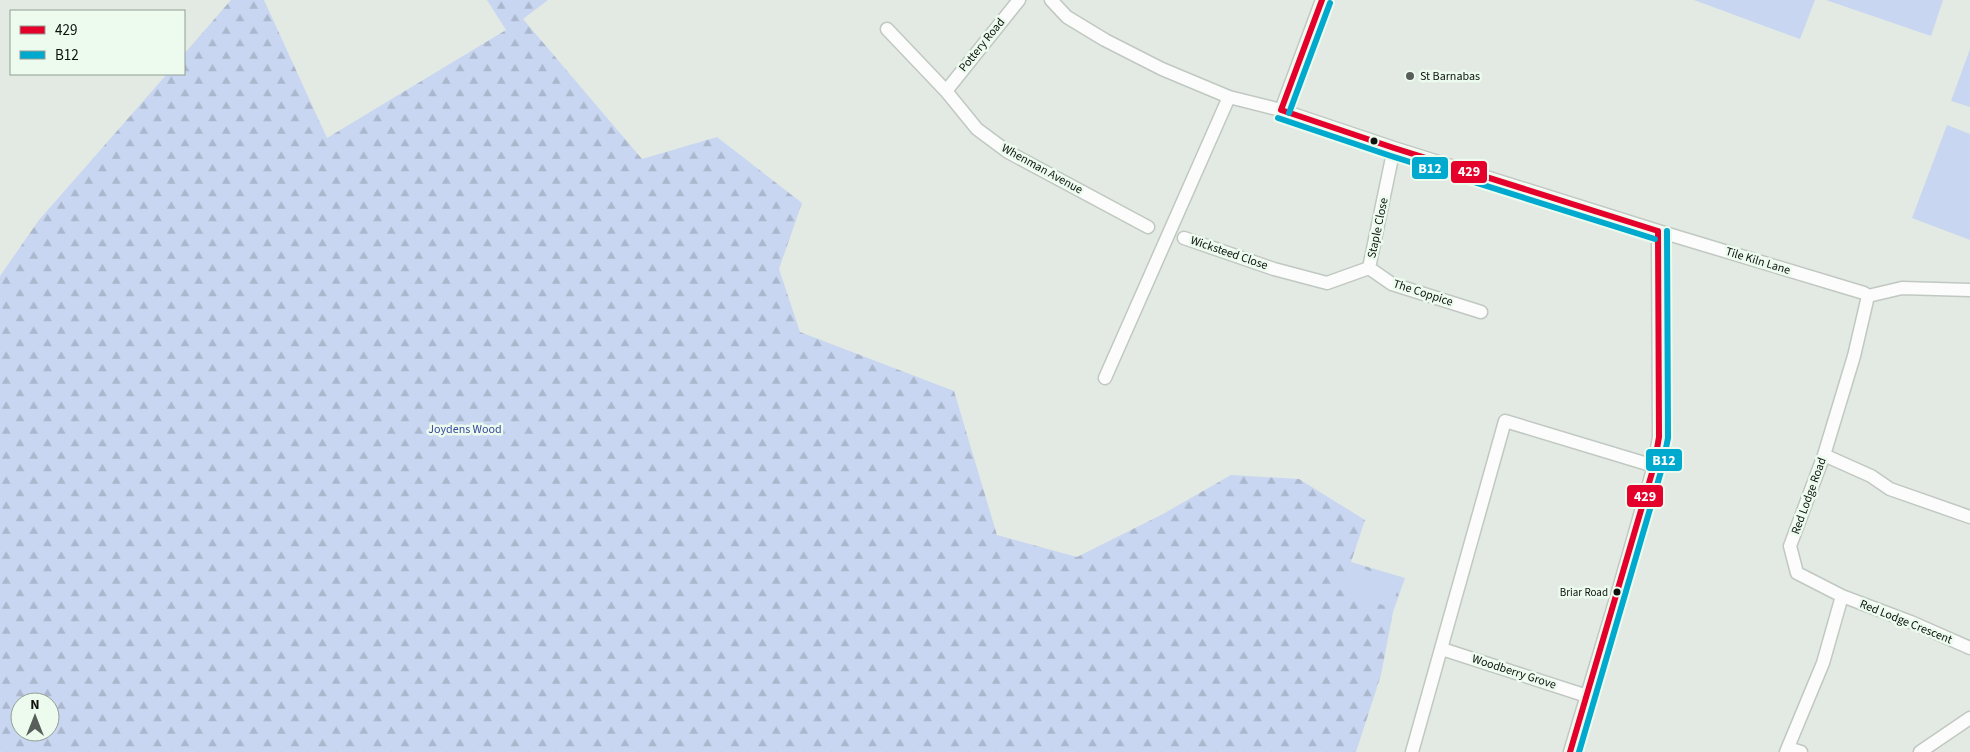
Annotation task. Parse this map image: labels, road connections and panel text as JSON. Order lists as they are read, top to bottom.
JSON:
{
  "streets": {
    "street": [
      "Pottery Road",
      "Whenman Avenue",
      "Staple Close",
      "Wicksteed Close",
      "Tile Kiln Lane",
      "The Coppice",
      "Red Lodge Road",
      "Red Lodge Crescent",
      "Woodberry Grove"
    ]
  },
  "crossings": [
    ["Pottery Road", "Whenman Avenue"],
    ["Staple Close", "Wicksteed Close"],
    ["Staple Close", "Tile Kiln Lane"],
    ["Staple Close", "The Coppice"],
    ["Tile Kiln Lane", "Red Lodge Road"],
    ["Red Lodge Road", "Red Lodge Crescent"]
  ],
  "parks": ["Joydens Wood"],
  "places": ["St Barnabas", "Briar Road"],
  "lines": ["transit line 429", "transit line B12"],
  "legend": ["429", "B12"],
  "north": "top"
}
